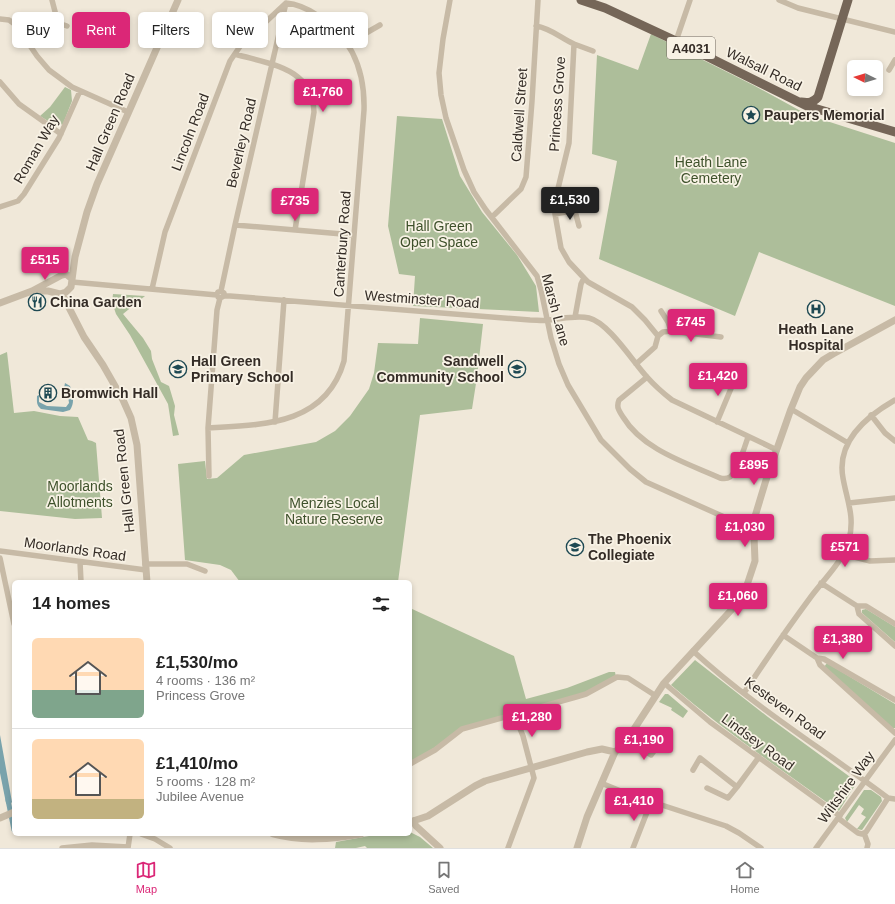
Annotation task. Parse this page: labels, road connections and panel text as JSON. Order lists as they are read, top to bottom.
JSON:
{
  "streets": {
    "main road": ["A4031", "Walsall Road"],
    "street": [
      "Princess Grove",
      "Caldwell Street",
      "Hall Green Road",
      "Lincoln Road",
      "Beverley Road",
      "Roman Way",
      "Canterbury Road",
      "Westminster Road",
      "Marsh Lane",
      "Moorlands Road",
      "Kesteven Road",
      "Lindsey Road",
      "Wiltshire Way"
    ]
  },
  "crossings": [
    ["Princess Grove", "Caldwell Street"],
    ["Caldwell Street", "Marsh Lane"],
    ["Hall Green Road", "Westminster Road"],
    ["Hall Green Road", "Moorlands Road"],
    ["Lincoln Road", "Beverley Road"],
    ["Lincoln Road", "Canterbury Road"],
    ["Lincoln Road", "Westminster Road"],
    ["Beverley Road", "Canterbury Road"],
    ["Beverley Road", "Westminster Road"],
    ["Canterbury Road", "Westminster Road"],
    ["Westminster Road", "Marsh Lane"],
    ["Kesteven Road", "Wiltshire Way"],
    ["Lindsey Road", "Wiltshire Way"]
  ],
  "parks": [
    "Heath Lane Cemetery",
    "Hall Green Open Space",
    "Moorlands Allotments",
    "Menzies Local Nature Reserve"
  ],
  "places": {
    "place": ["Paupers Memorial"],
    "restaurant": ["China Garden"],
    "hospital": ["Heath Lane Hospital"],
    "school or university": ["Hall Green Primary School", "Sandwell Community School", "The Phoenix Collegiate"],
    "building": ["Bromwich Hall"]
  },
  "north": "left",
  "page": {
    "chip": [
      "Buy",
      "Rent",
      "Filters",
      "New",
      "Apartment"
    ],
    "price": [
      "£1,760",
      "£1,530",
      "£735",
      "£515",
      "£745",
      "£1,420",
      "£895",
      "£1,030",
      "£571",
      "£1,060",
      "£1,380",
      "£1,280",
      "£1,190",
      "£1,410"
    ],
    "heading": "14 homes",
    "list": [
      {
        "name": "£1,530/mo",
        "note": "4 rooms · 136 m² · Princess Grove"
      },
      {
        "name": "£1,410/mo",
        "note": "5 rooms · 128 m² · Jubilee Avenue"
      }
    ],
    "tabs": ["Map", "Saved", "Home"]
  }
}
